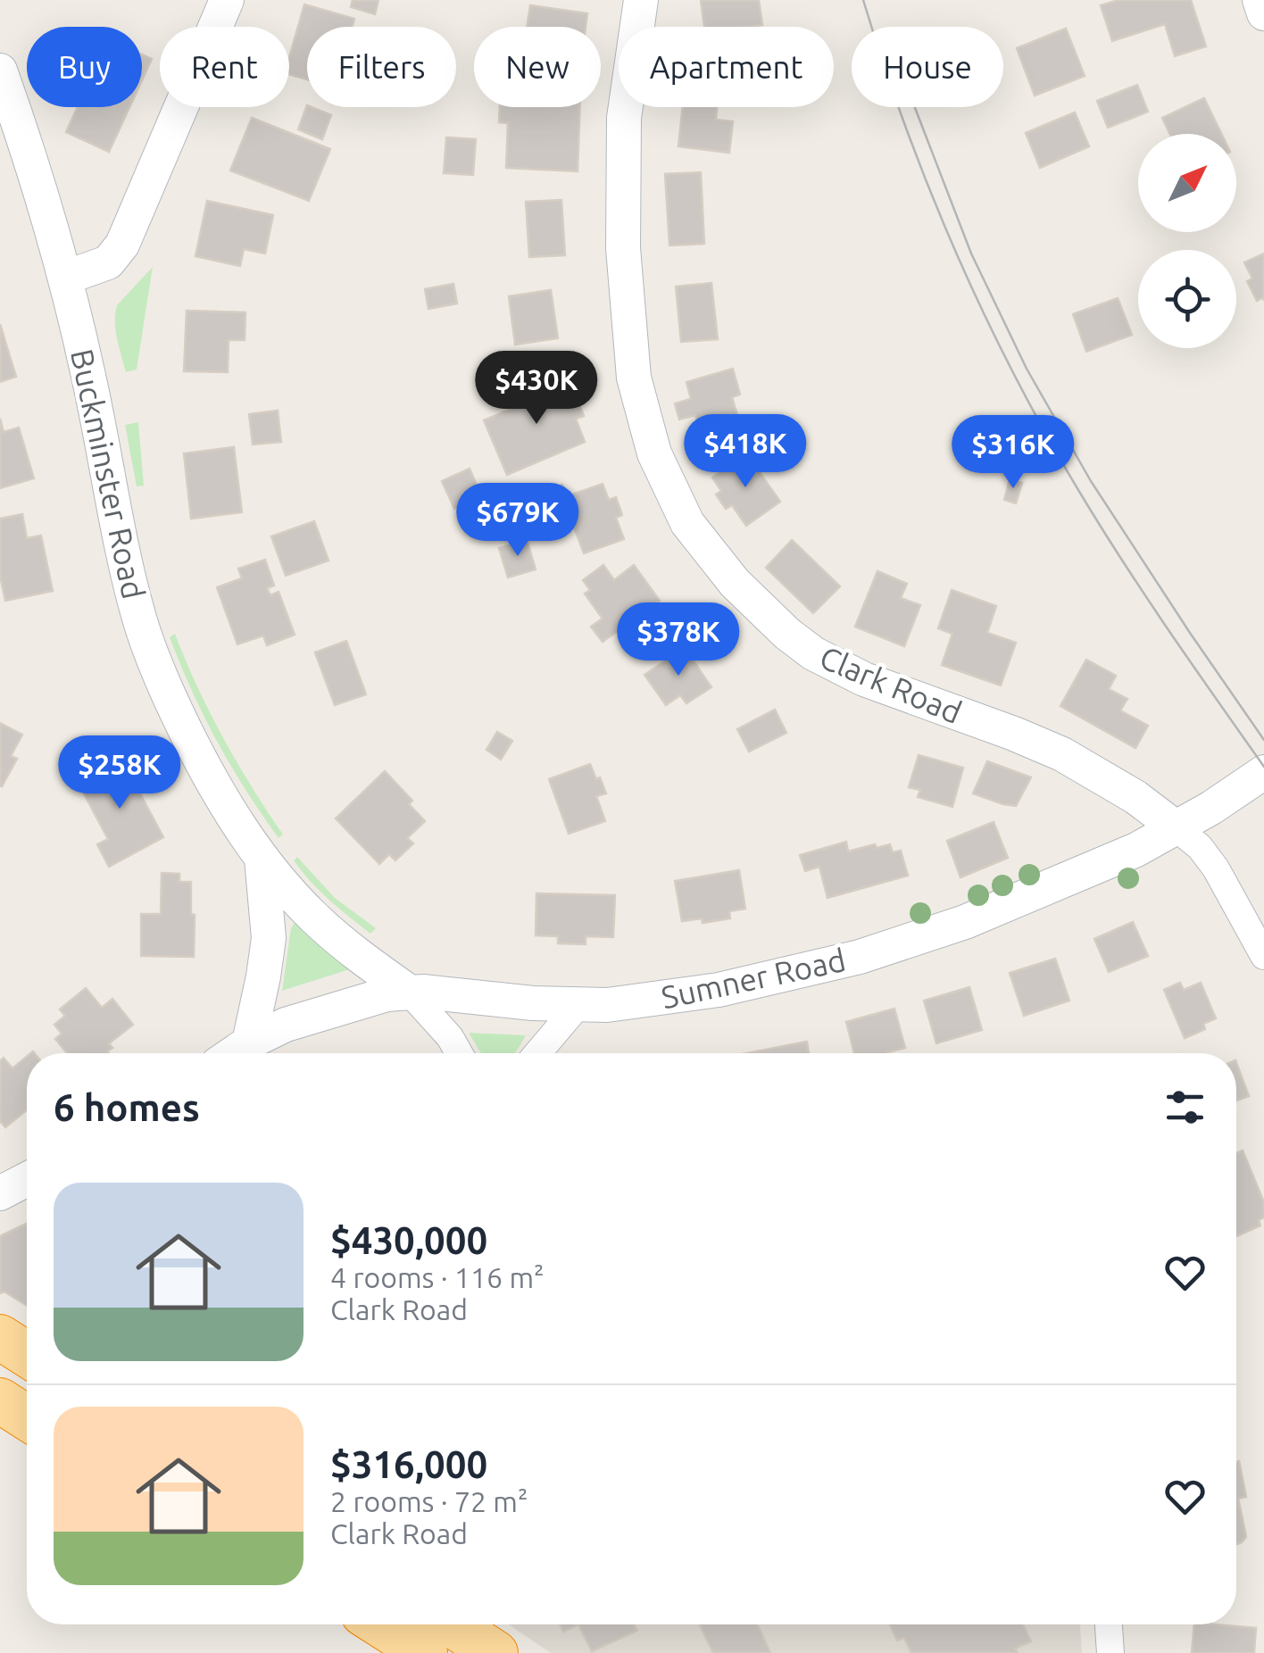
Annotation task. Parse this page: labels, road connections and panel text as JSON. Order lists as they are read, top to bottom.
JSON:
{
  "streets": {
    "street": ["Buckminster Road", "Clark Road", "Sumner Road"]
  },
  "crossings": [
    ["Buckminster Road", "Sumner Road"],
    ["Clark Road", "Sumner Road"]
  ],
  "north": "top right",
  "page": {
    "chip": [
      "Buy",
      "Rent",
      "Filters",
      "New",
      "Apartment",
      "House"
    ],
    "price": [
      "$430K",
      "$418K",
      "$316K",
      "$679K",
      "$378K",
      "$258K"
    ],
    "heading": "6 homes",
    "list": [
      {
        "name": "$430,000",
        "note": "4 rooms · 116 m² · Clark Road"
      },
      {
        "name": "$316,000",
        "note": "2 rooms · 72 m² · Clark Road"
      }
    ]
  }
}
